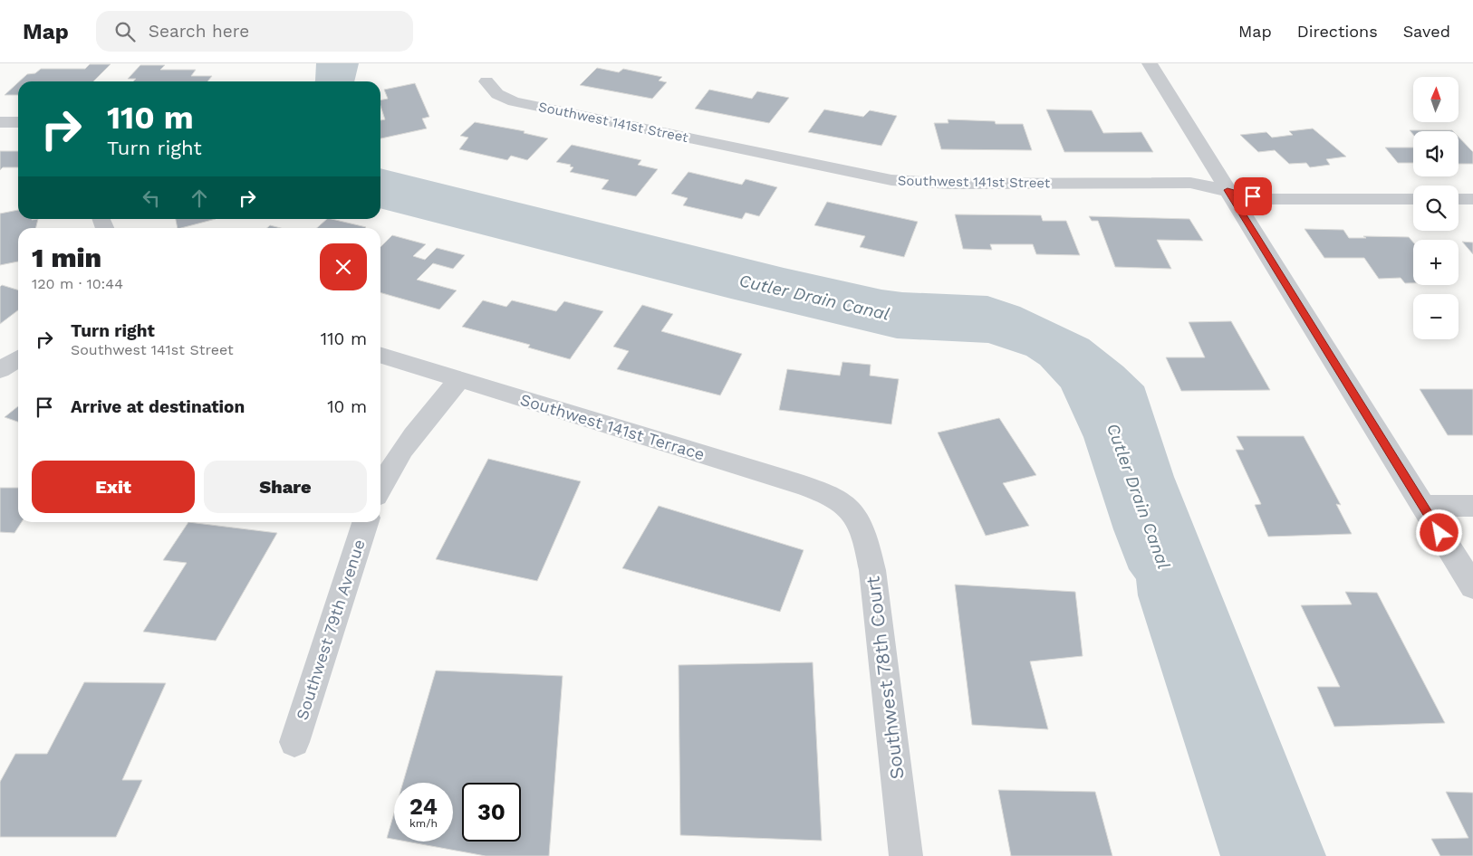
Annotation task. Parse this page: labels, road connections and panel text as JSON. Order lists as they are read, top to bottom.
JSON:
{
  "streets": {
    "street": [
      "Southwest 141st Street",
      "Southwest 141st Terrace",
      "Southwest 79th Avenue",
      "Southwest 78th Court"
    ]
  },
  "crossings": [
    ["Southwest 141st Terrace", "Southwest 78th Court"]
  ],
  "water": ["Cutler Drain Canal"],
  "north": "top",
  "page": {
    "header": "Map",
    "search": "Search here",
    "nav": ["Map", "Directions", "Saved"],
    "map_buttons": ["+", "−"],
    "turn": ["110 m", "Turn right"],
    "heading": ["1 min", "120 m · 10:44"],
    "list": [
      {
        "name": "Turn right",
        "note": "Southwest 141st Street",
        "value": "110 m"
      },
      {
        "name": "Arrive at destination",
        "value": "10 m"
      }
    ],
    "buttons": ["Exit", "Share"],
    "speed": "24 km/h",
    "limit": "30"
  }
}
